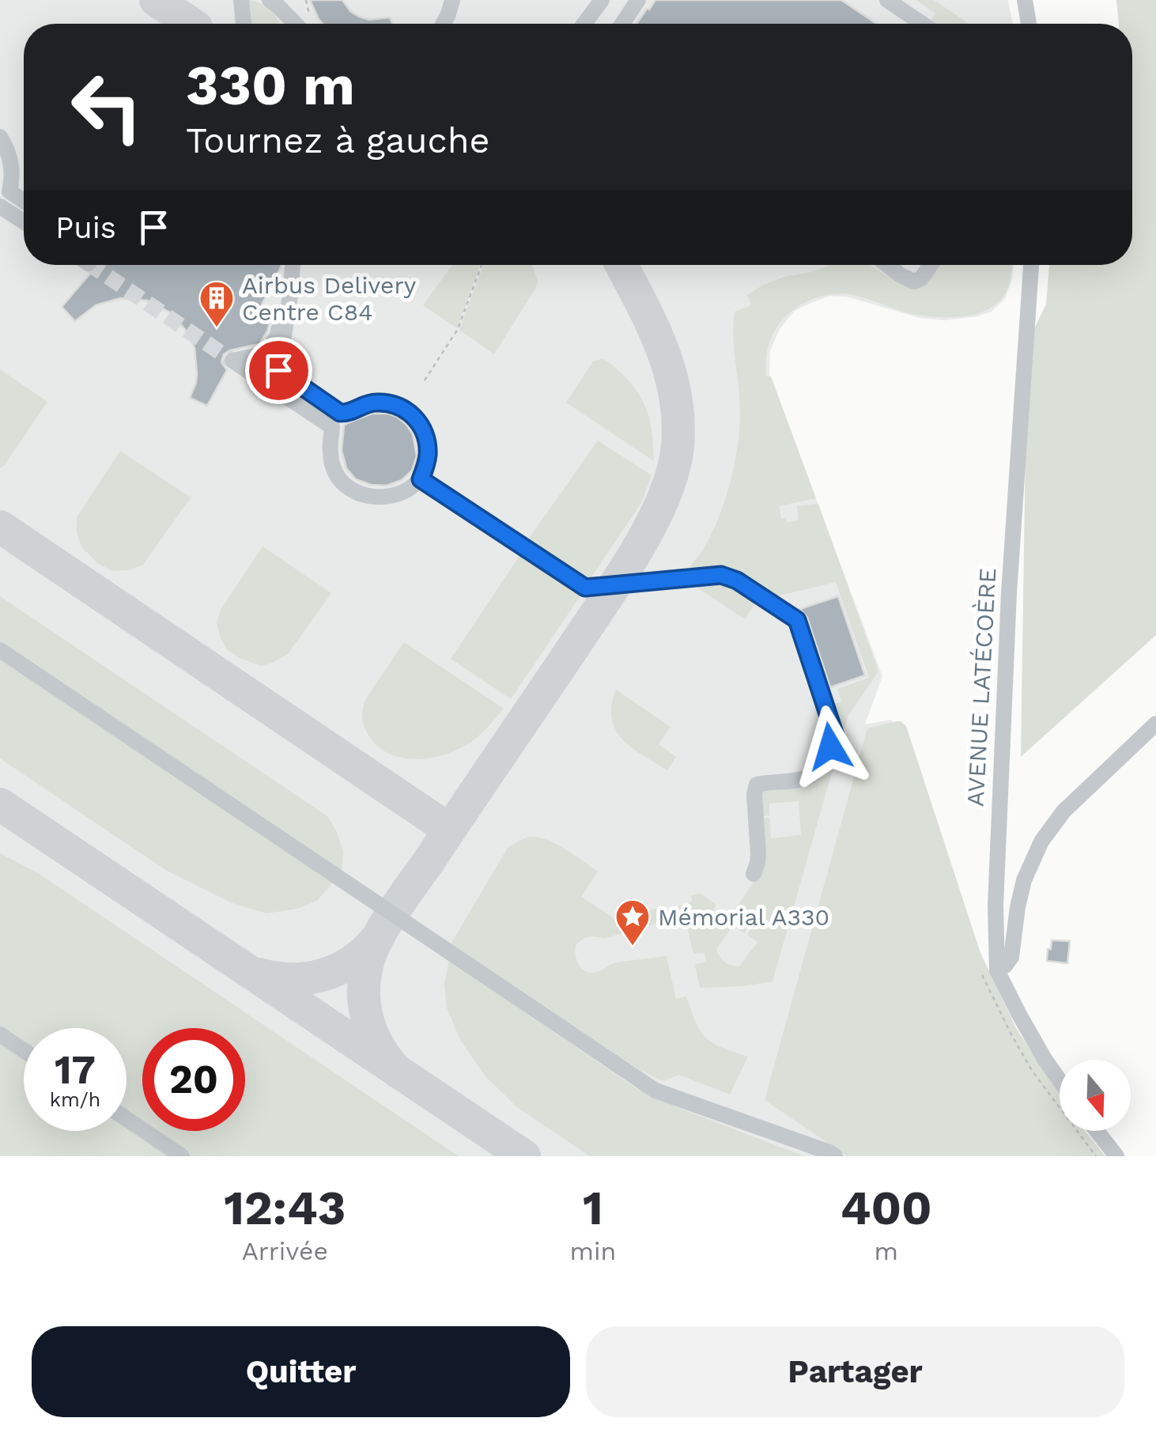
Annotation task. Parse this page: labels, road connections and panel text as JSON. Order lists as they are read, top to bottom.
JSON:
{
  "streets": {
    "street": ["AVENUE LATÉCOÈRE"]
  },
  "places": {
    "building": ["Airbus Delivery Centre C84"],
    "place": ["Mémorial A330"]
  },
  "north": "bottom",
  "page": {
    "turn": ["330 m", "Tournez à gauche"],
    "then": "Puis",
    "speed": "17 km/h",
    "limit": "20",
    "eta": [
      "12:43",
      "Arrivée",
      "1",
      "min",
      "400",
      "m"
    ],
    "buttons": ["Quitter", "Partager"]
  }
}
